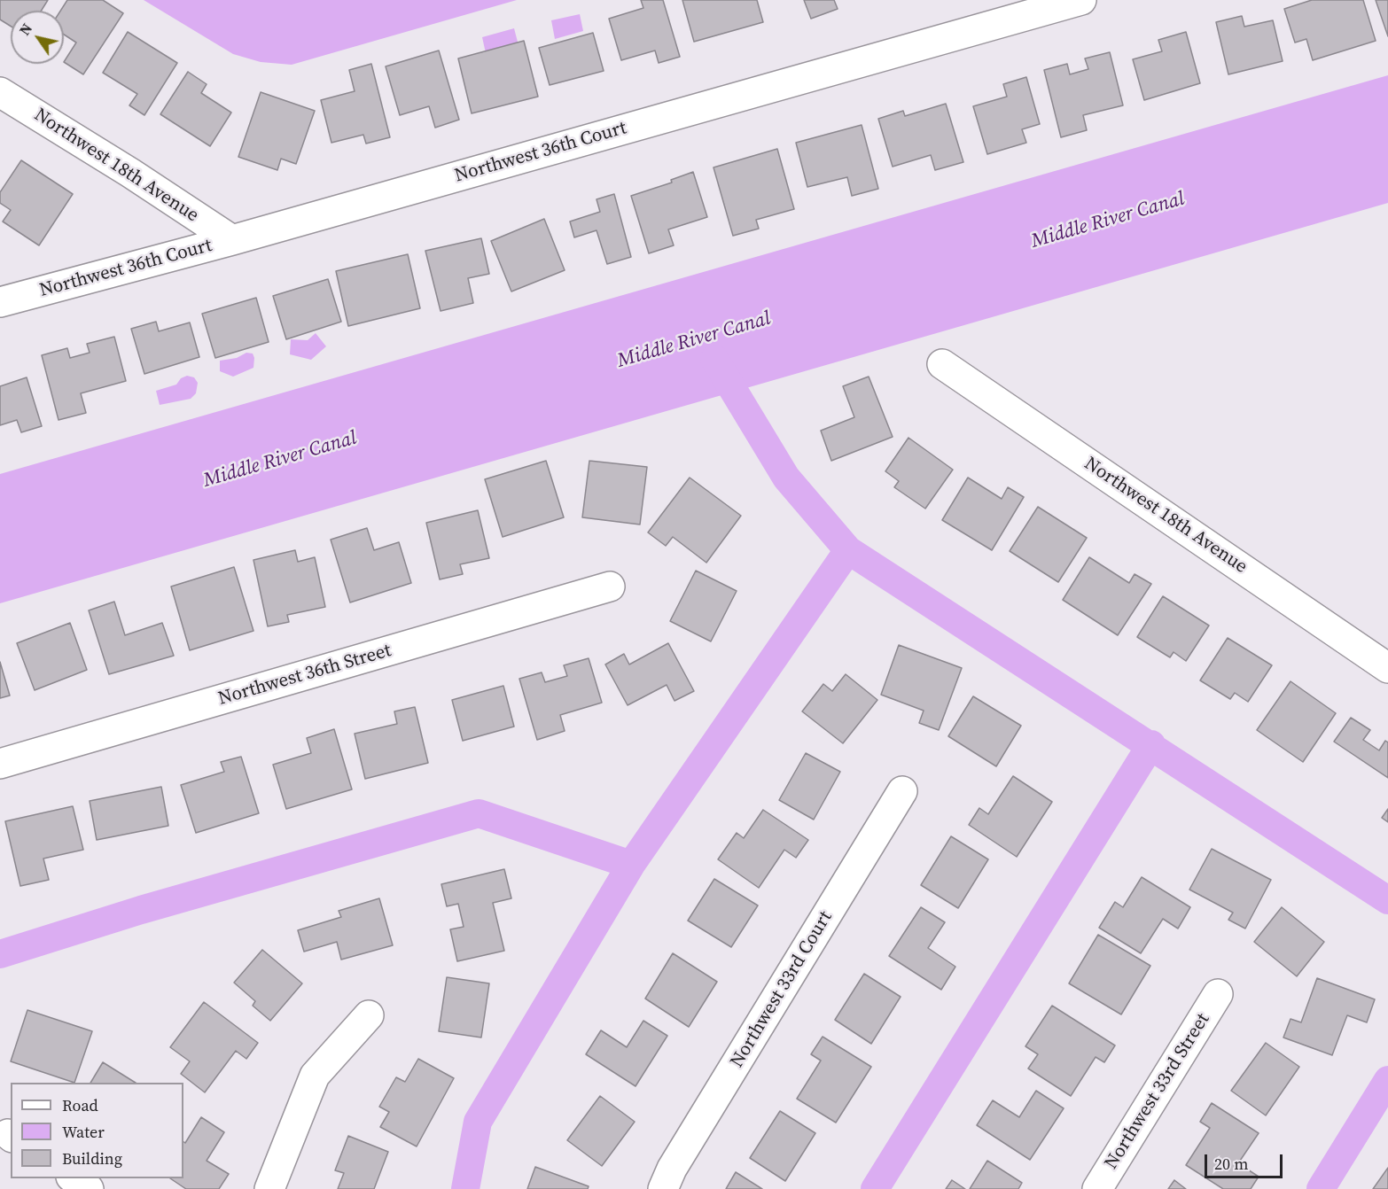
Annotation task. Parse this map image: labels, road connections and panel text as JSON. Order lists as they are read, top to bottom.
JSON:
{
  "streets": {
    "street": [
      "Northwest 36th Court",
      "Northwest 18th Avenue",
      "Northwest 36th Street",
      "Northwest 33rd Court",
      "Northwest 33rd Street"
    ]
  },
  "crossings": [
    ["Northwest 36th Court", "Northwest 18th Avenue"]
  ],
  "water": ["Middle River Canal"],
  "legend": ["Road", "Water", "Building"],
  "scale_bar": "20 m",
  "north": "top left"
}
